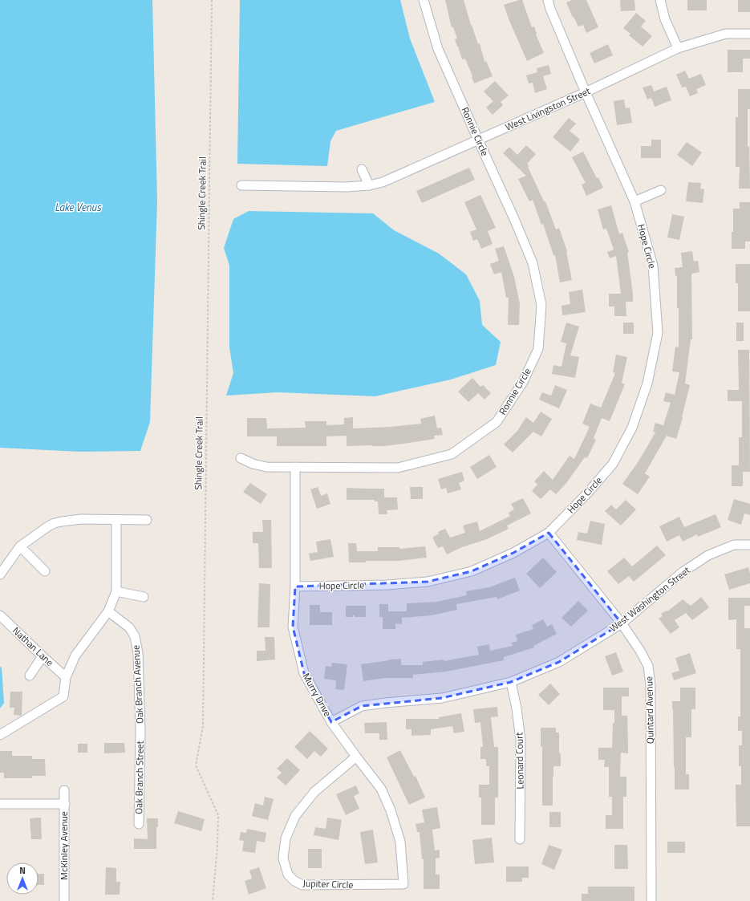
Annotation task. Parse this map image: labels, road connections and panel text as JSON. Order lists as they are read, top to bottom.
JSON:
{
  "streets": {
    "street": [
      "West Livingston Street",
      "Ronnie Circle",
      "Hope Circle",
      "West Washington Street",
      "Nathan Lane",
      "Oak Branch Avenue",
      "Murry Drive",
      "Quintard Avenue",
      "Leonard Court",
      "Oak Branch Street",
      "McKinley Avenue",
      "Jupiter Circle"
    ],
    "path": ["Shingle Creek Trail"]
  },
  "crossings": [
    ["West Livingston Street", "Ronnie Circle"],
    ["West Livingston Street", "Hope Circle"],
    ["Ronnie Circle", "Murry Drive"],
    ["Hope Circle", "Murry Drive"],
    ["Hope Circle", "Quintard Avenue"],
    ["West Washington Street", "Murry Drive"],
    ["West Washington Street", "Quintard Avenue"],
    ["West Washington Street", "Leonard Court"],
    ["Oak Branch Avenue", "Oak Branch Street"],
    ["Murry Drive", "Jupiter Circle"]
  ],
  "water": ["Lake Venus"],
  "north": "top"
}
